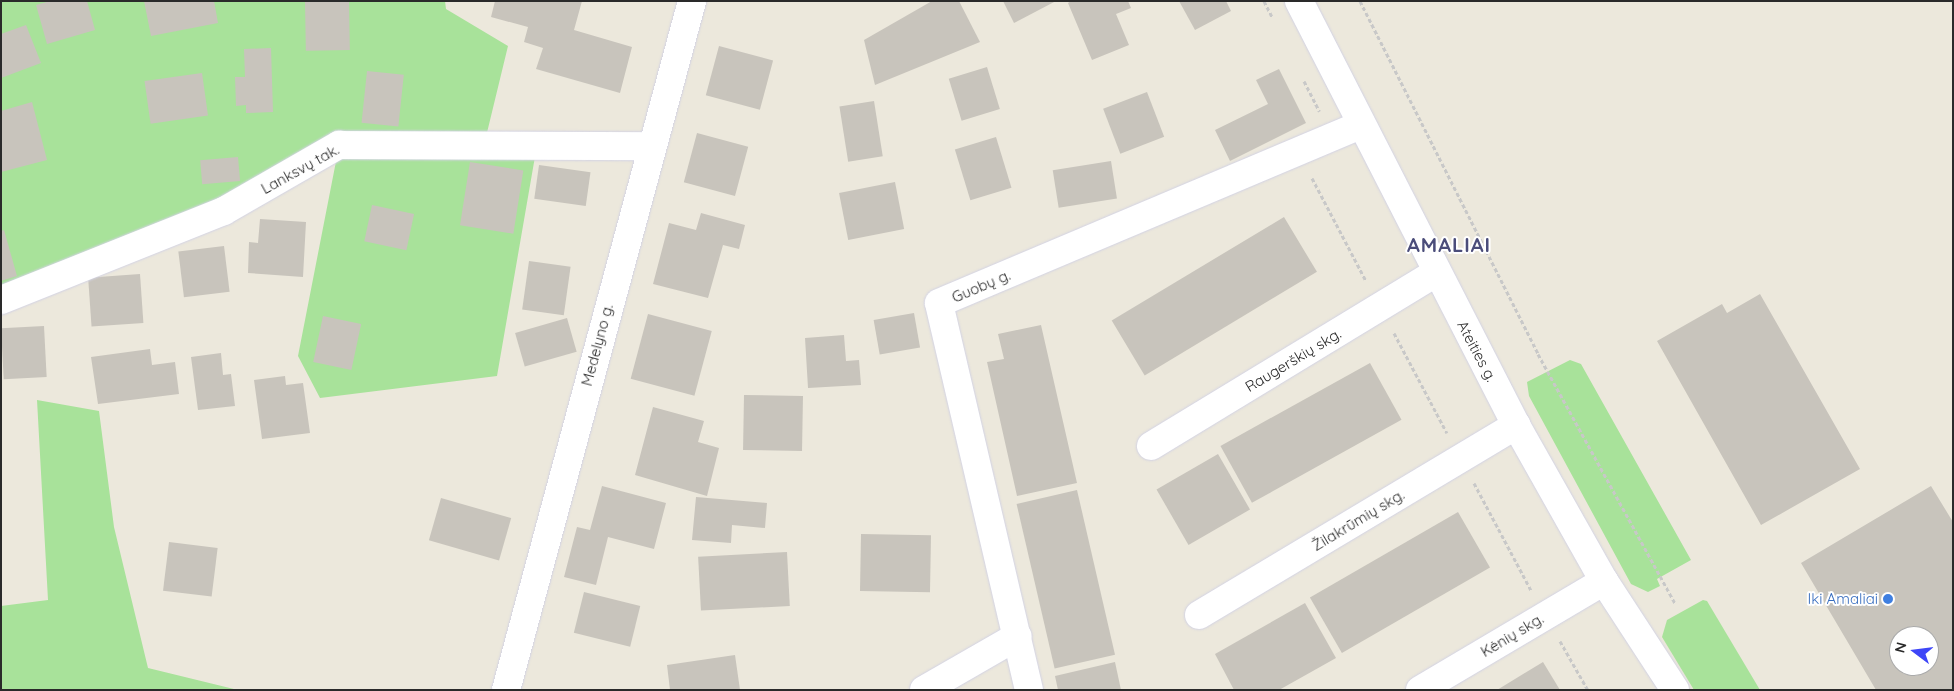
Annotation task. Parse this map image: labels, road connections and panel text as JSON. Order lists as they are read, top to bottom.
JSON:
{
  "streets": {
    "street": [
      "Lanksvų tak.",
      "Guobų g.",
      "Medelyno g.",
      "Ateities g.",
      "Raugerškių skg.",
      "Žilakrūmių skg.",
      "Kėnių skg."
    ]
  },
  "crossings": [
    ["Lanksvų tak.", "Medelyno g."],
    ["Guobų g.", "Ateities g."],
    ["Ateities g.", "Raugerškių skg."],
    ["Ateities g.", "Žilakrūmių skg."],
    ["Ateities g.", "Kėnių skg."]
  ],
  "districts": ["AMALIAI"],
  "places": ["Iki Amaliai"],
  "north": "left"
}
